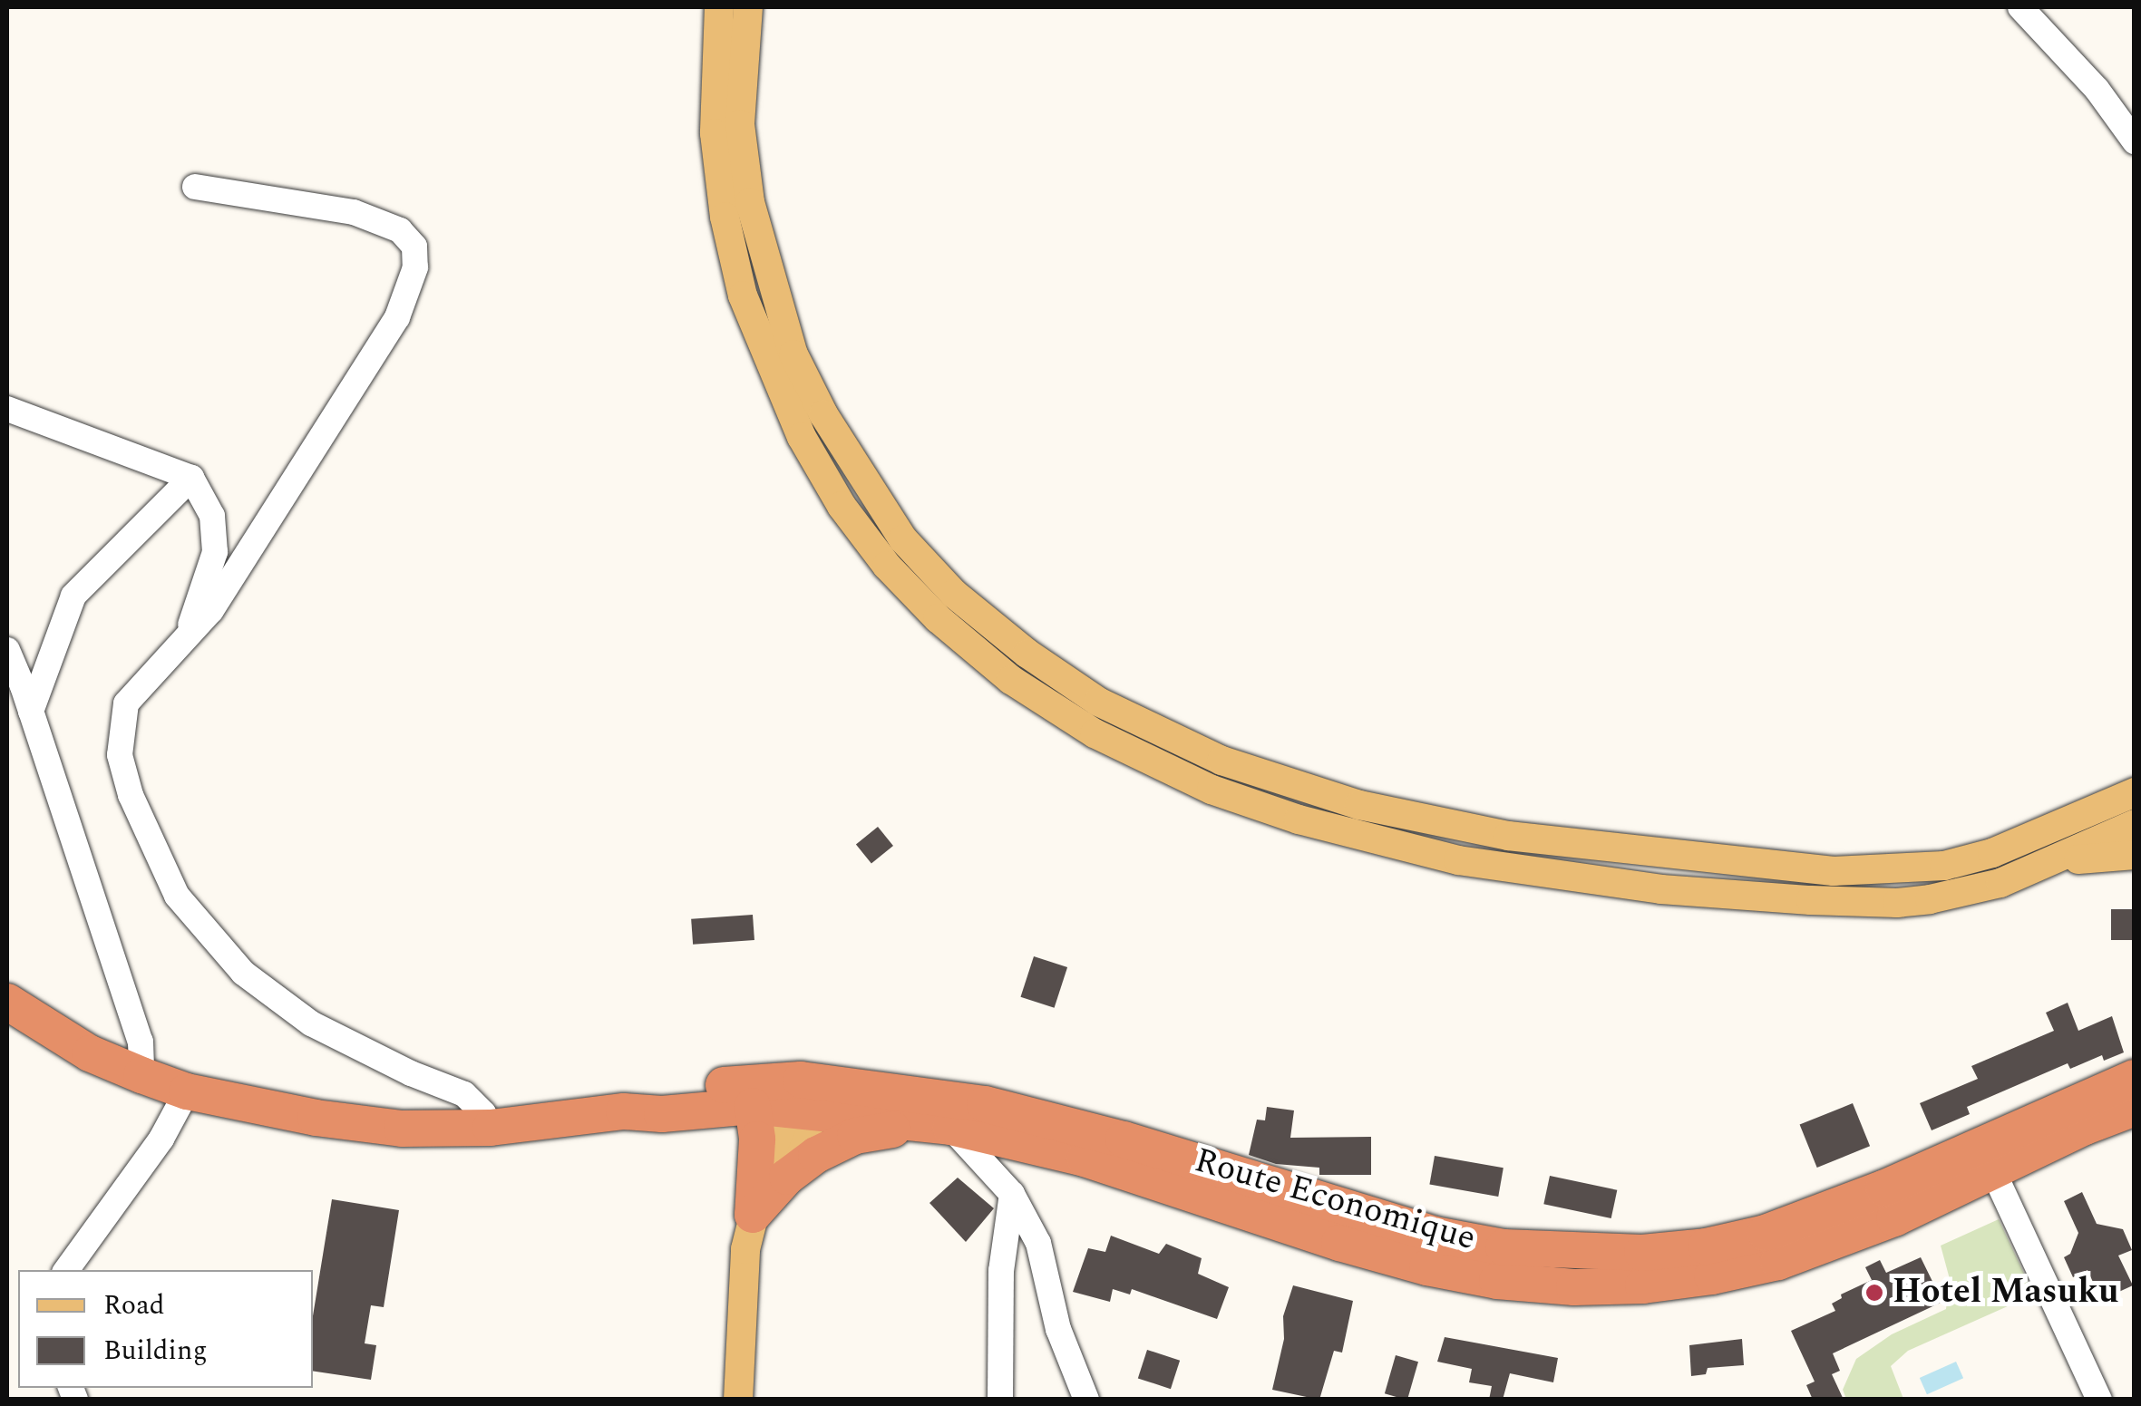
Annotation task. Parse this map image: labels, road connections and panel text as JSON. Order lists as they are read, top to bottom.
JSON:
{
  "streets": {
    "highway": ["Route Economique"]
  },
  "places": ["Hotel Masuku"],
  "legend": ["Road", "Building"]
}
